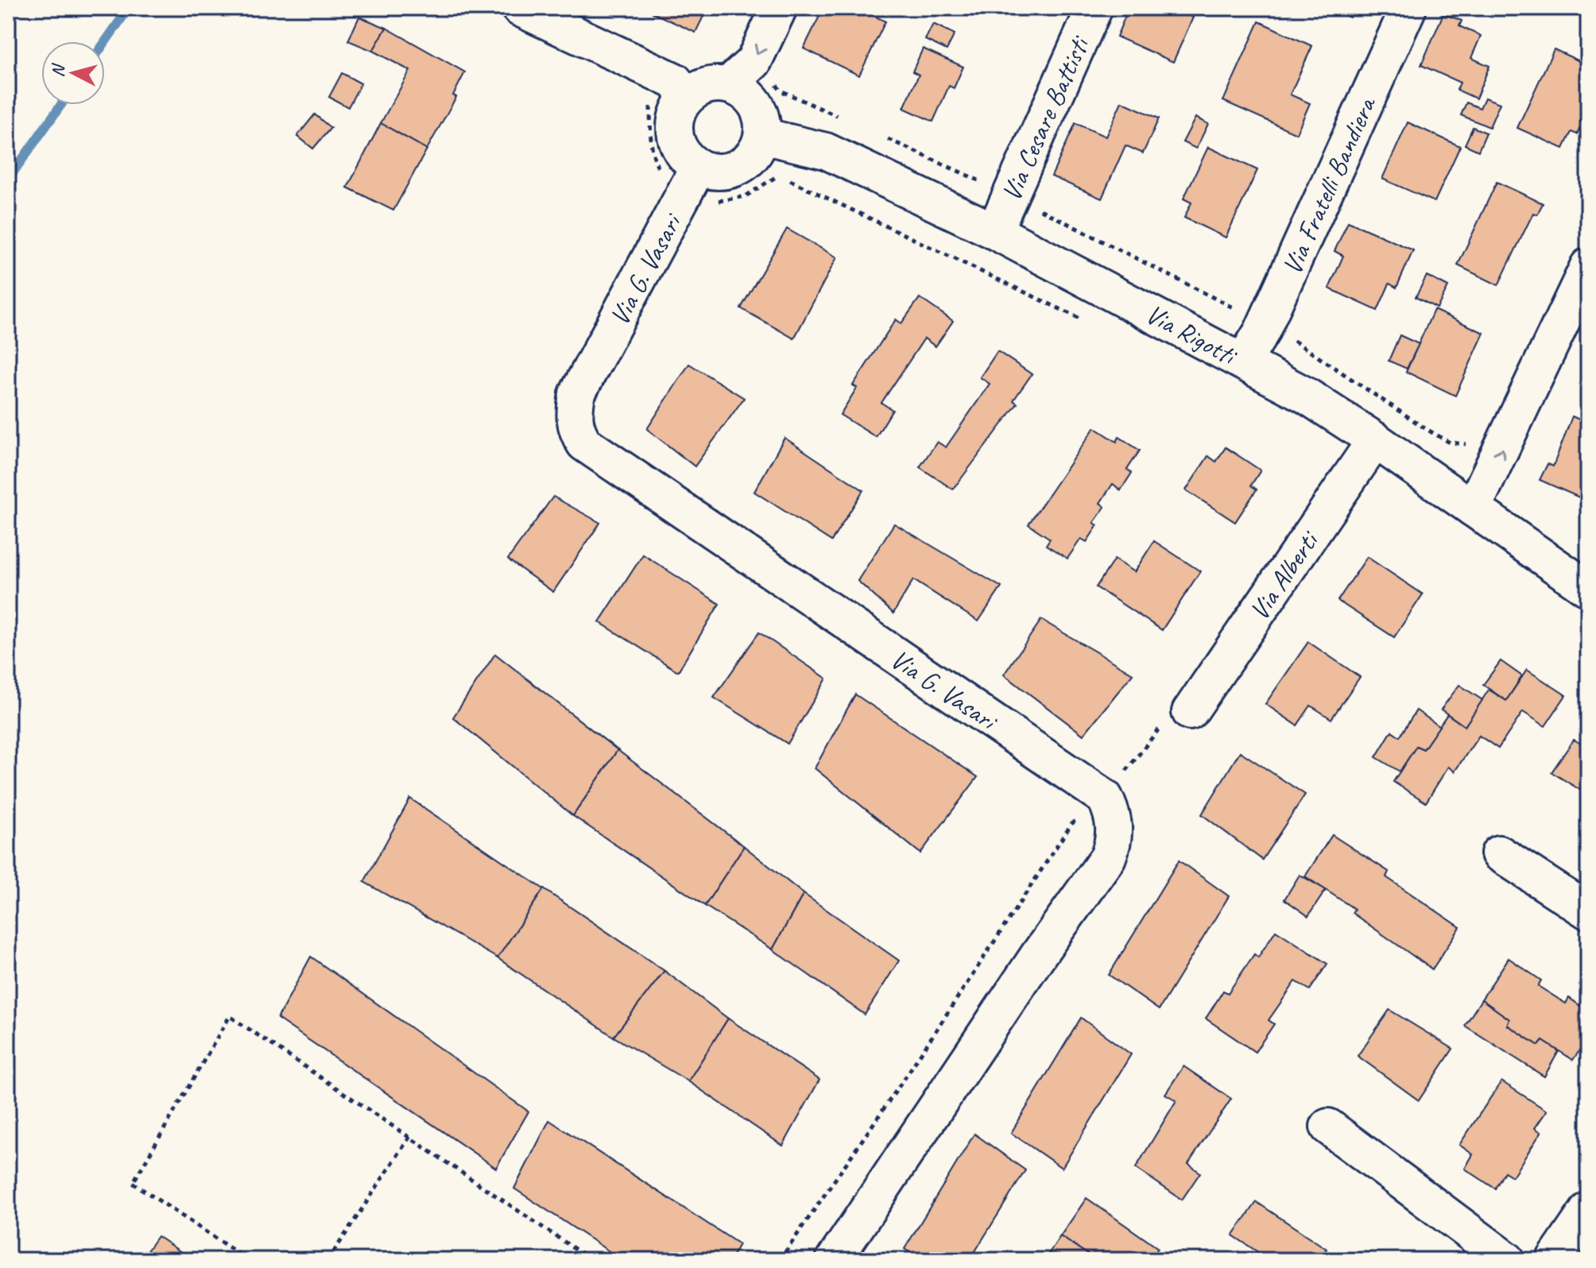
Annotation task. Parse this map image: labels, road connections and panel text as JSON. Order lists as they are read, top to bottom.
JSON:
{
  "streets": {
    "street": [
      "Via Cesare Battisti",
      "Via Fratelli Bandiera",
      "Via G. Vasari",
      "Via Rigotti",
      "Via Alberti"
    ]
  },
  "crossings": [
    ["Via Cesare Battisti", "Via Rigotti"],
    ["Via Fratelli Bandiera", "Via Rigotti"],
    ["Via G. Vasari", "Via Rigotti"],
    ["Via Rigotti", "Via Alberti"]
  ],
  "north": "left"
}
